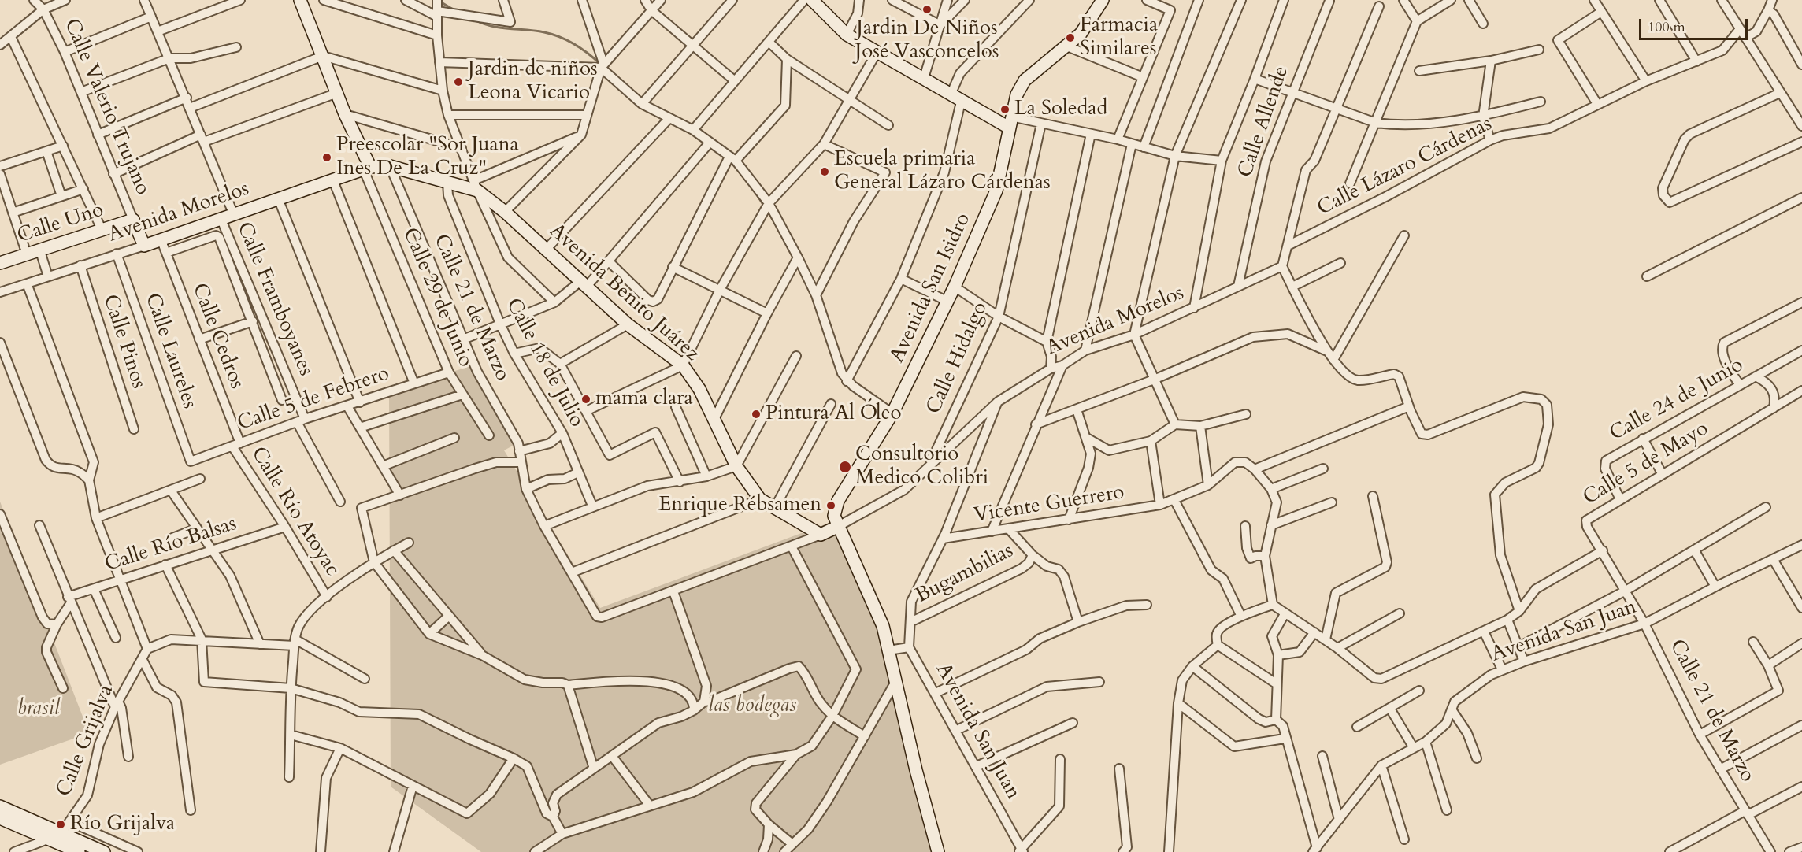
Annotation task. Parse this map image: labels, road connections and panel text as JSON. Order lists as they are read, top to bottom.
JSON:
{
  "streets": {
    "street": [
      "Calle Valerio Trujano",
      "Calle Allende",
      "Calle Lázaro Cárdenas",
      "Avenida Morelos",
      "Calle Uno",
      "Avenida San Isidro",
      "Avenida Benito Juárez",
      "Calle 29 de Junio",
      "Calle Framboyanes",
      "Calle 21 de Marzo",
      "Calle Cedros",
      "Calle Pinos",
      "Calle Laureles",
      "Calle Hidalgo",
      "Calle 18 de Julio",
      "Calle 5 de Febrero",
      "Calle 24 de Junio",
      "Calle 5 de Mayo",
      "Vicente Guerrero",
      "Calle Río Atoyac",
      "Calle Río Balsas",
      "Bugambilias",
      "Avenida San Juan",
      "Calle Grijalva"
    ]
  },
  "crossings": [
    ["Calle Valerio Trujano", "Avenida Morelos"],
    ["Calle Valerio Trujano", "Calle Uno"],
    ["Calle Allende", "Avenida Morelos"],
    ["Avenida Morelos", "Avenida San Isidro"],
    ["Avenida Morelos", "Avenida Benito Juárez"],
    ["Avenida Morelos", "Calle 29 de Junio"],
    ["Avenida Morelos", "Calle Framboyanes"],
    ["Avenida Morelos", "Calle Cedros"],
    ["Avenida Morelos", "Calle Pinos"],
    ["Avenida Morelos", "Calle Laureles"],
    ["Avenida Morelos", "Calle Hidalgo"],
    ["Avenida Benito Juárez", "Calle 29 de Junio"],
    ["Avenida Benito Juárez", "Calle 21 de Marzo"],
    ["Avenida Benito Juárez", "Calle 18 de Julio"],
    ["Calle 29 de Junio", "Calle 5 de Febrero"],
    ["Calle Framboyanes", "Calle 5 de Febrero"],
    ["Calle 21 de Marzo", "Calle 5 de Mayo"],
    ["Calle 21 de Marzo", "Avenida San Juan"],
    ["Calle Cedros", "Calle 5 de Febrero"],
    ["Calle Cedros", "Calle Río Atoyac"],
    ["Calle Laureles", "Calle 5 de Febrero"],
    ["Calle 5 de Febrero", "Calle Río Atoyac"],
    ["Calle 24 de Junio", "Calle 5 de Mayo"],
    ["Calle 5 de Mayo", "Avenida San Juan"],
    ["Calle Río Atoyac", "Calle Río Balsas"]
  ],
  "parks": ["las bodegas", "brasil"],
  "places": [
    "Jardin De Niños José Vasconcelos",
    "Farmacia Similares",
    "Jardin de niños Leona Vicario",
    "La Soledad",
    "Preescolar \"Sor Juana Ines De La Cruz\"",
    "Escuela primaria General Lázaro Cárdenas",
    "mama clara",
    "Pintura Al Óleo",
    "Consultorio Medico Colibri",
    "Enrique Rébsamen",
    "Río Grijalva"
  ],
  "scale_bar": "100 m"
}
